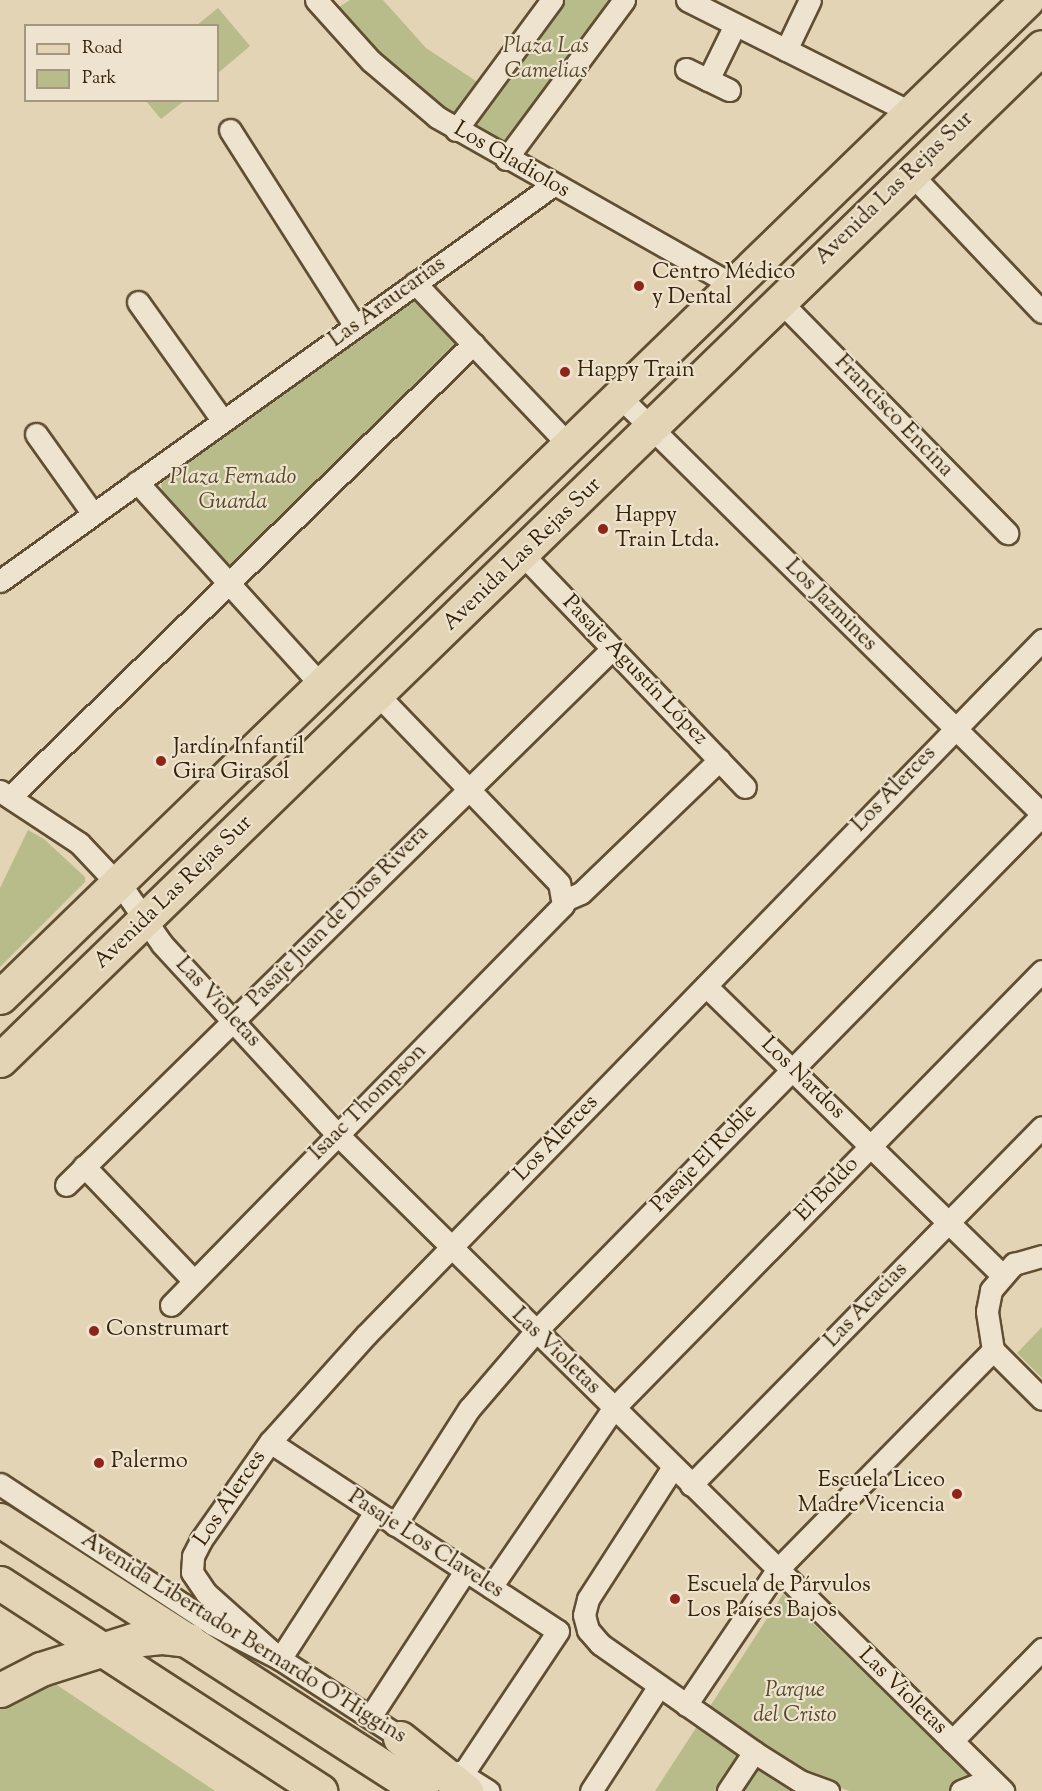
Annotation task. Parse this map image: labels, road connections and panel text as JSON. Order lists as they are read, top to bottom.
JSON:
{
  "streets": {
    "main road": ["Avenida Las Rejas Sur", "Avenida Libertador Bernardo O'Higgins"],
    "street": [
      "Los Gladiolos",
      "Las Araucarias",
      "Francisco Encina",
      "Los Jazmines",
      "Pasaje Agustín López",
      "Los Alerces",
      "Pasaje Juan de Dios Rivera",
      "Las Violetas",
      "Los Nardos",
      "Isaac Thompson",
      "Pasaje El Roble",
      "El Boldo",
      "Las Acacias",
      "Pasaje Los Claveles"
    ]
  },
  "crossings": [
    ["Los Gladiolos", "Avenida Las Rejas Sur"],
    ["Los Gladiolos", "Las Araucarias"],
    ["Avenida Las Rejas Sur", "Francisco Encina"],
    ["Avenida Las Rejas Sur", "Los Jazmines"],
    ["Avenida Las Rejas Sur", "Pasaje Agustín López"],
    ["Avenida Las Rejas Sur", "Las Violetas"],
    ["Los Jazmines", "Los Alerces"],
    ["Los Jazmines", "Pasaje El Roble"],
    ["Pasaje Agustín López", "Pasaje Juan de Dios Rivera"],
    ["Pasaje Agustín López", "Isaac Thompson"],
    ["Los Alerces", "Las Violetas"],
    ["Los Alerces", "Los Nardos"],
    ["Los Alerces", "Pasaje Los Claveles"],
    ["Los Alerces", "Avenida Libertador Bernardo O'Higgins"],
    ["Pasaje Juan de Dios Rivera", "Las Violetas"],
    ["Las Violetas", "Isaac Thompson"],
    ["Las Violetas", "Pasaje El Roble"],
    ["Las Violetas", "El Boldo"],
    ["Las Violetas", "Las Acacias"],
    ["Los Nardos", "Pasaje El Roble"],
    ["Los Nardos", "El Boldo"],
    ["Los Nardos", "Las Acacias"],
    ["Pasaje El Roble", "Pasaje Los Claveles"],
    ["El Boldo", "Pasaje Los Claveles"]
  ],
  "parks": ["Plaza Las Camelias", "Plaza Fernado Guarda", "Parque del Cristo"],
  "places": [
    "Centro Médico y Dental",
    "Happy Train",
    "Happy Train Ltda.",
    "Jardín Infantil Gira Girasol",
    "Construmart",
    "Palermo",
    "Escuela Liceo Madre Vicencia",
    "Escuela de Párvulos Los Países Bajos"
  ],
  "legend": ["Road", "Park"]
}
